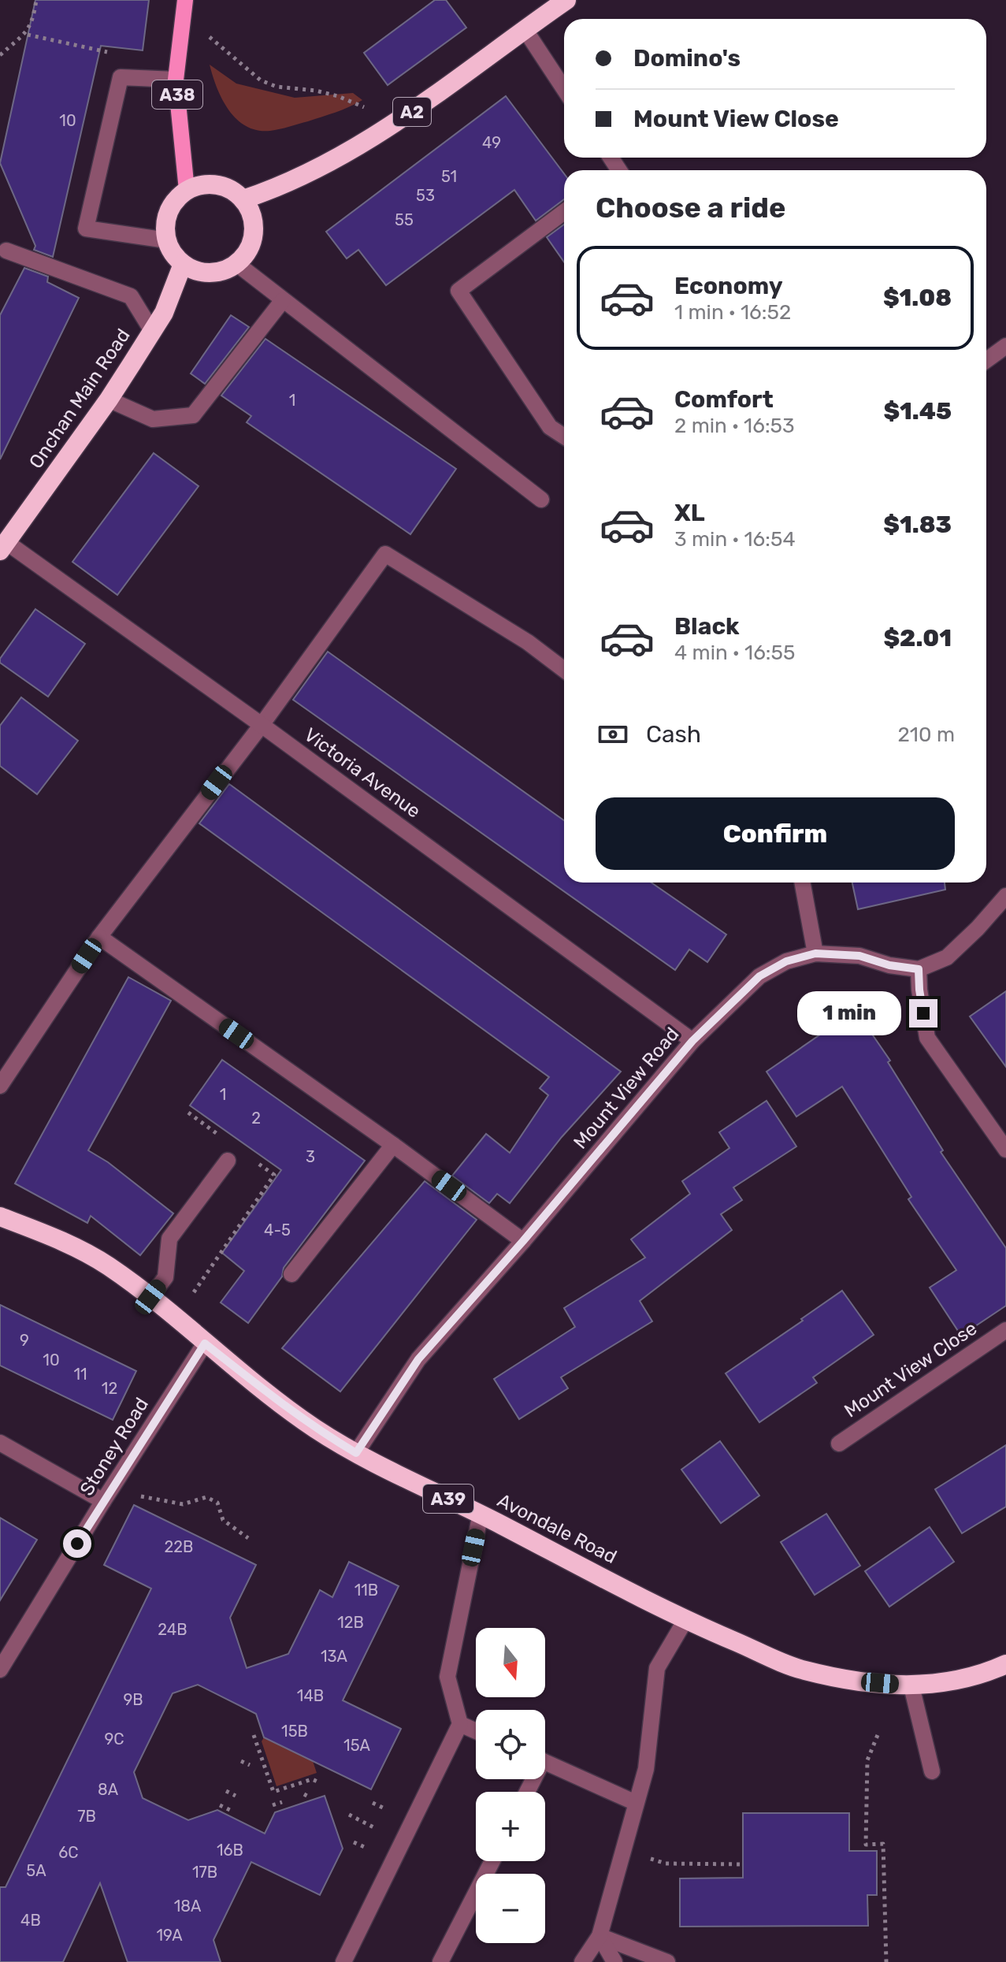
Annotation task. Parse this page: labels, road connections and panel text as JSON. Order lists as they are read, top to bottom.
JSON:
{
  "streets": {
    "highway": [
      "A2",
      "Onchan Main Road",
      "A39",
      "Avondale Road"
    ],
    "main road": ["A38"],
    "street": [
      "Victoria Avenue",
      "Mount View Road",
      "Mount View Close",
      "Stoney Road"
    ]
  },
  "crossings": [
    ["A38", "A2"],
    ["A38", "Onchan Main Road"],
    ["A2", "Onchan Main Road"],
    ["Onchan Main Road", "Victoria Avenue"],
    ["Victoria Avenue", "Mount View Road"],
    ["Mount View Road", "Avondale Road"],
    ["Stoney Road", "Avondale Road"]
  ],
  "house_numbers": [
    "10",
    "49",
    "51",
    "53",
    "55",
    "1",
    "1",
    "2",
    "3",
    "4-5",
    "9",
    "10",
    "11",
    "12",
    "22B",
    "11B",
    "12B",
    "24B",
    "13A",
    "14B",
    "9B",
    "15B",
    "9C",
    "15A",
    "8A",
    "7B",
    "16B",
    "6C",
    "5A",
    "17B",
    "18A",
    "4B",
    "19A"
  ],
  "north": "bottom",
  "page": {
    "banner": ["Domino's", "Mount View Close"],
    "heading": "Choose a ride",
    "list": [
      {
        "name": "Economy",
        "note": "1 min · 16:52",
        "value": "$1.08"
      },
      {
        "name": "Comfort",
        "note": "2 min · 16:53",
        "value": "$1.45"
      },
      {
        "name": "XL",
        "note": "3 min · 16:54",
        "value": "$1.83"
      },
      {
        "name": "Black",
        "note": "4 min · 16:55",
        "value": "$2.01"
      }
    ],
    "pay": ["Cash", "210 m"],
    "buttons": "Confirm",
    "bubble": "1 min",
    "map_buttons": ["+", "−"]
  }
}
